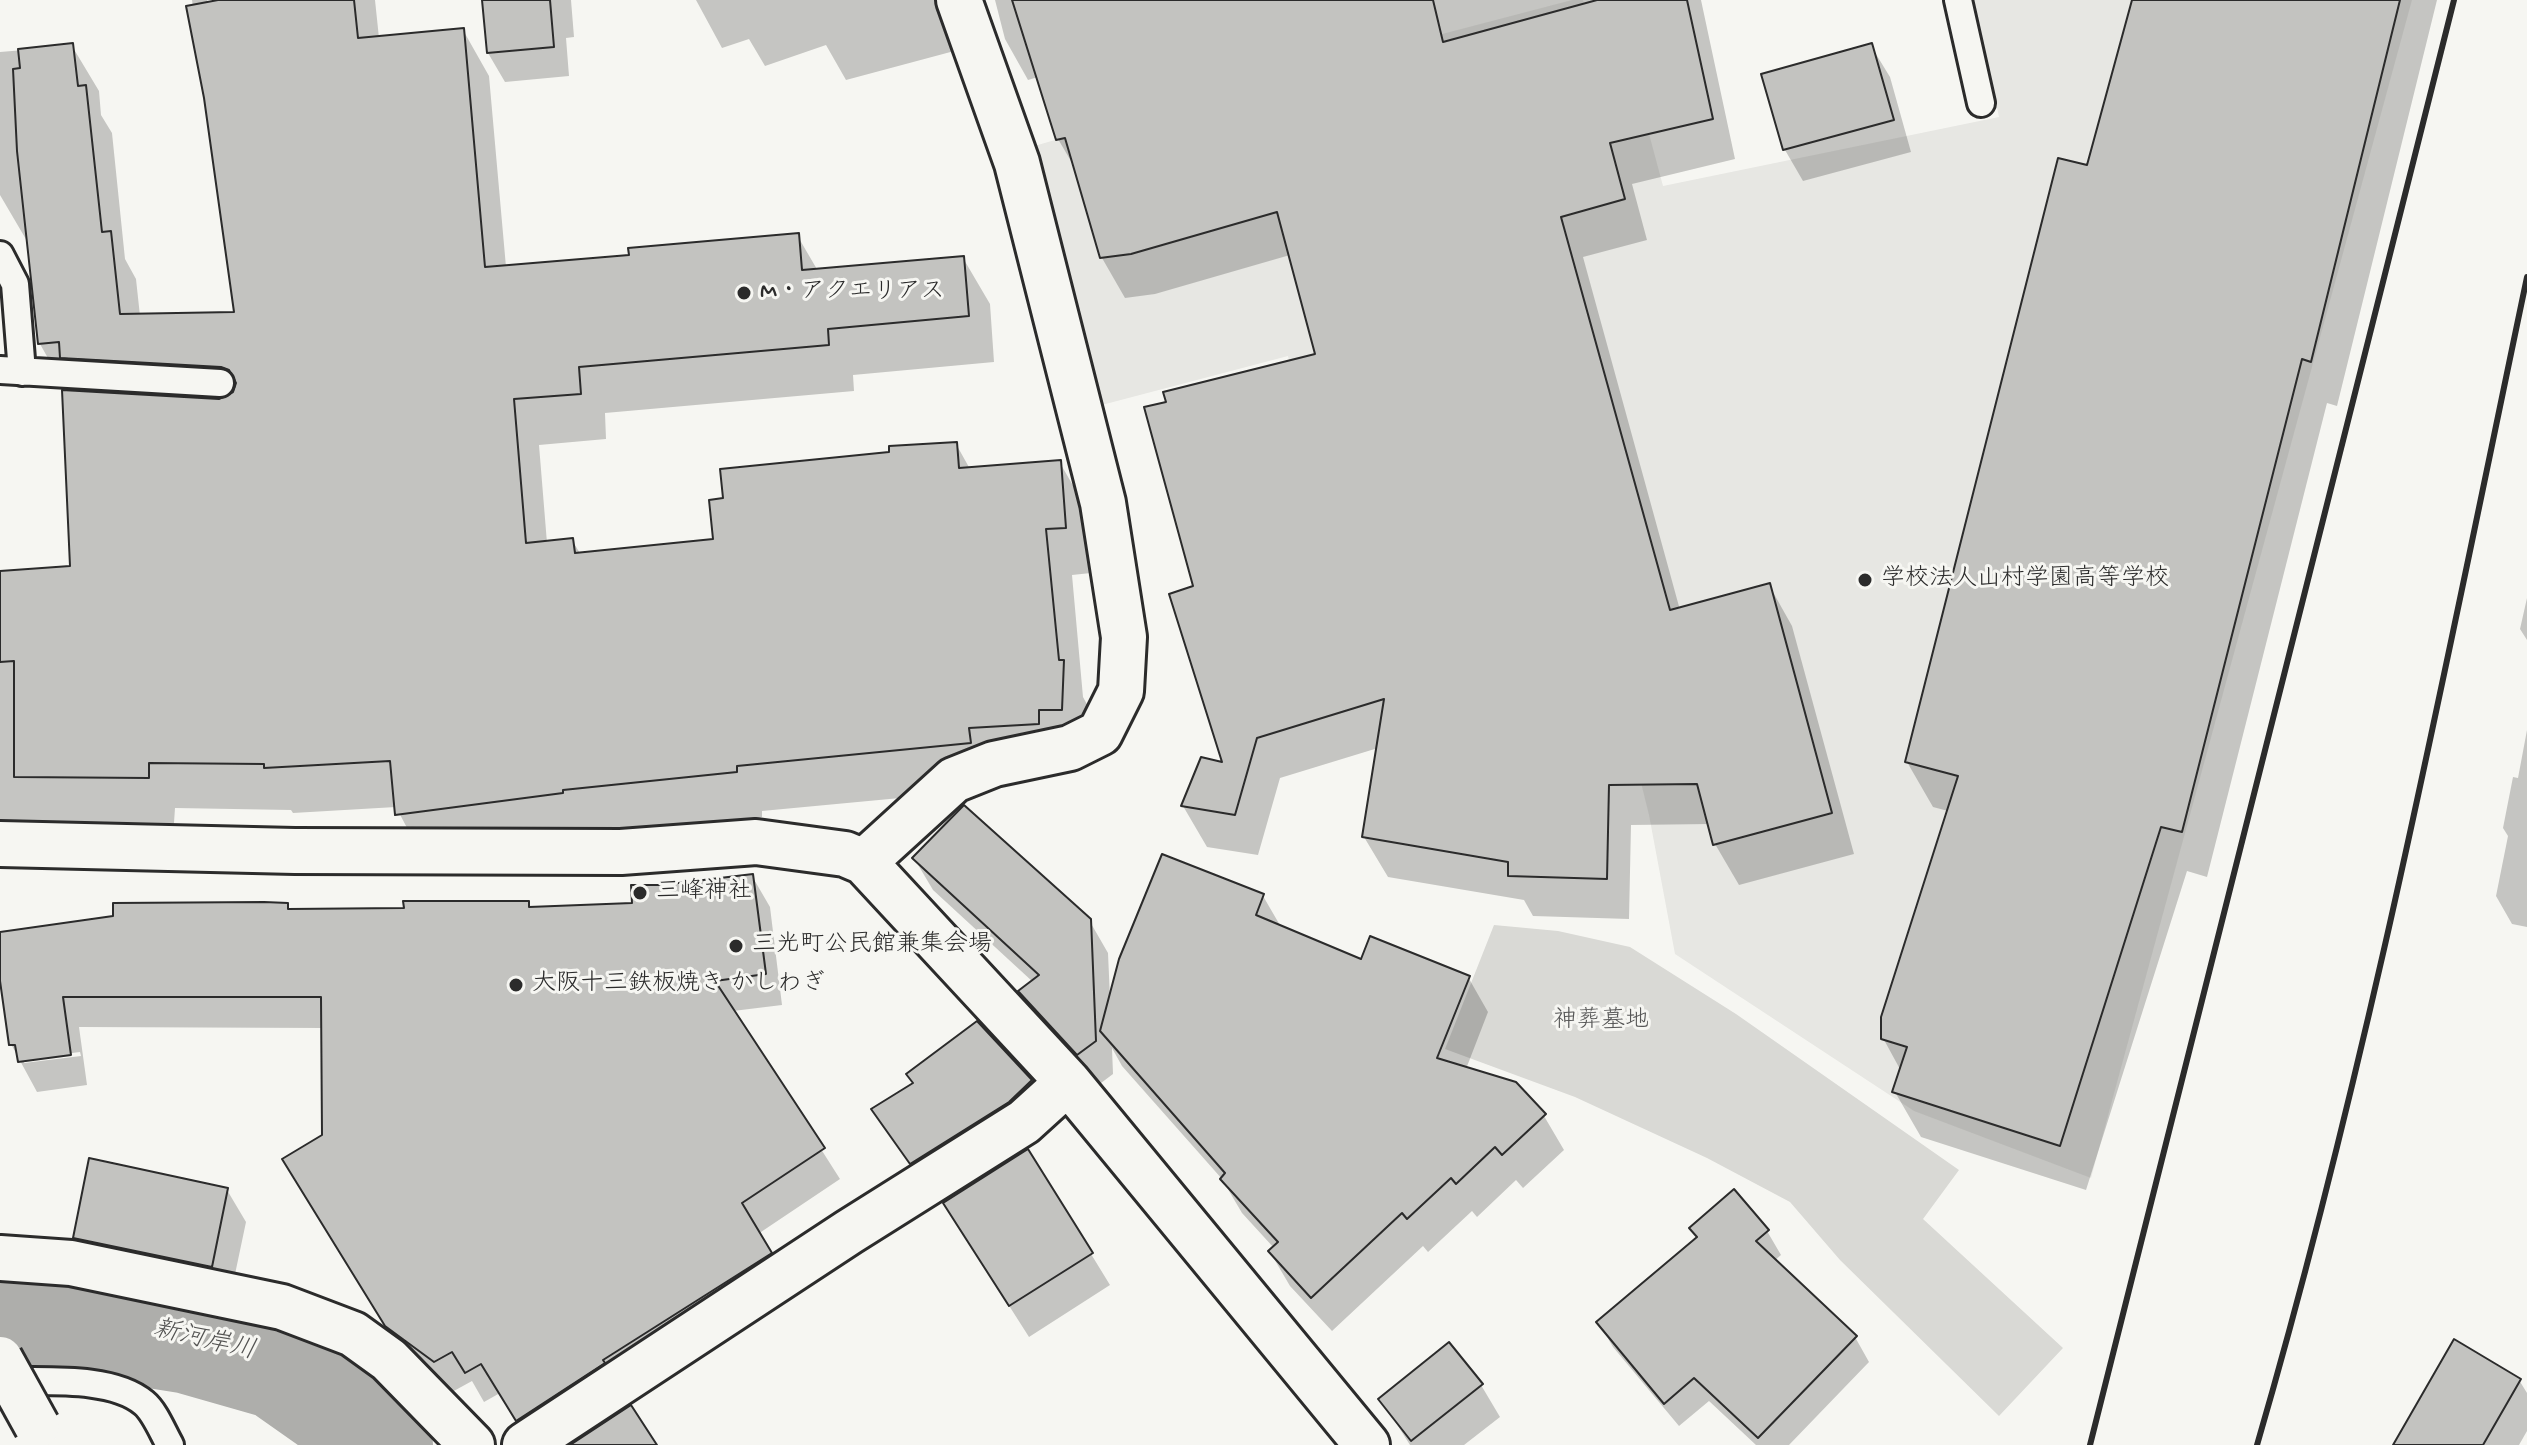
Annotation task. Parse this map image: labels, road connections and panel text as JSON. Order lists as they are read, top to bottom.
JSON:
{
  "water": ["新河岸川"],
  "parks": ["神葬墓地"],
  "places": [
    "M・アクエリアス",
    "学校法人山村学園高等学校",
    "三峰神社",
    "三光町公民館兼集会場",
    "大阪十三鉄板焼き かしわぎ"
  ]
}
